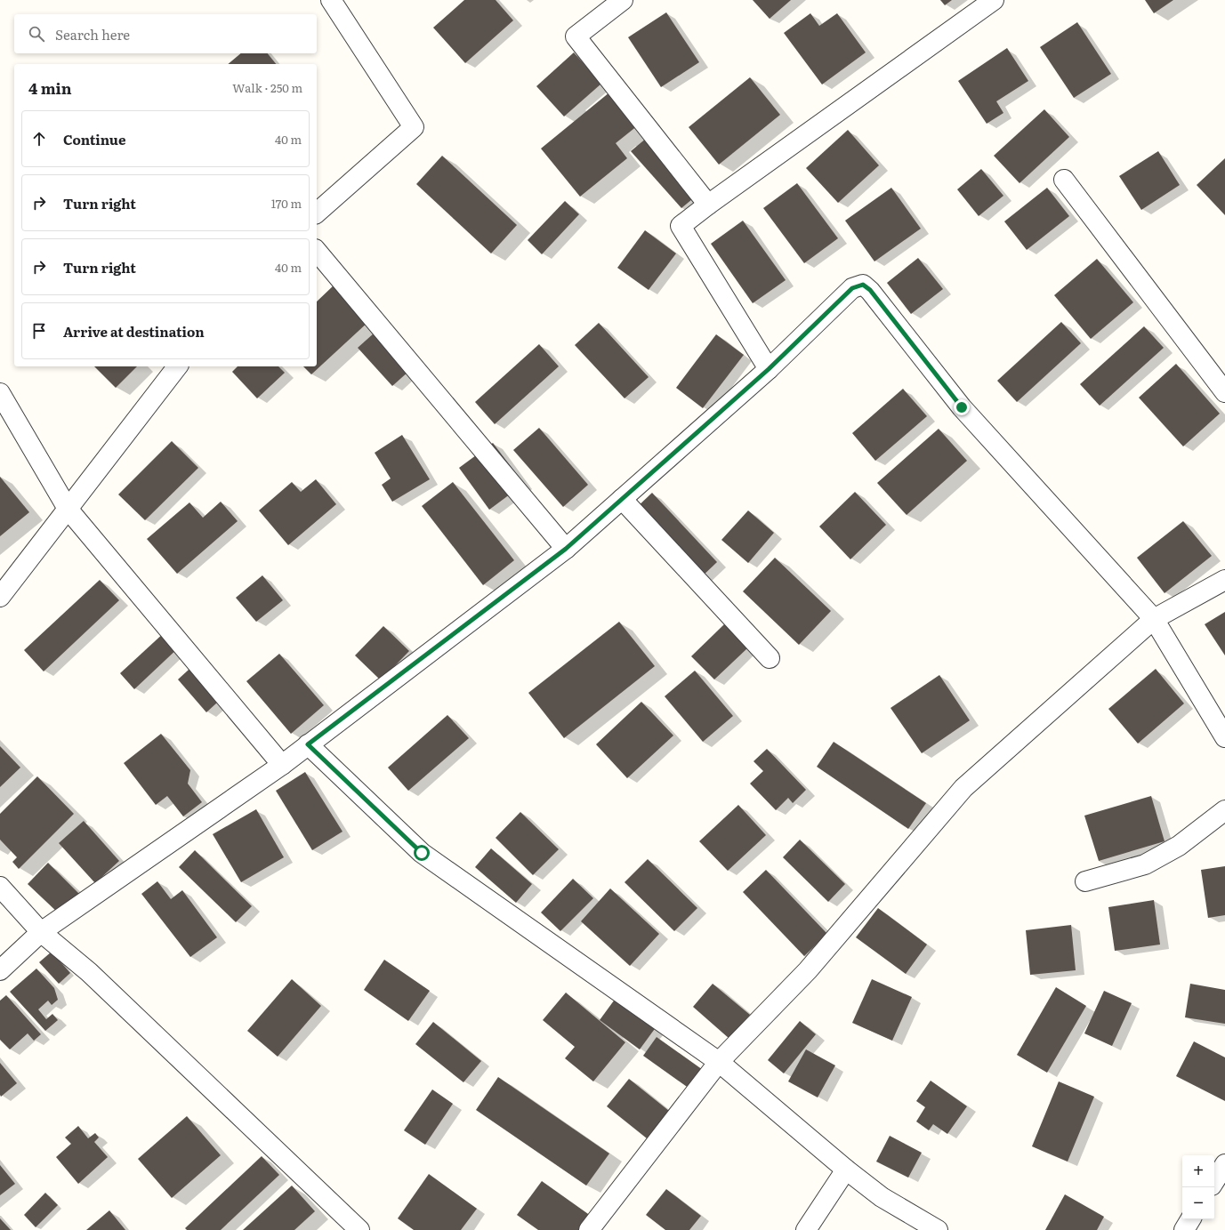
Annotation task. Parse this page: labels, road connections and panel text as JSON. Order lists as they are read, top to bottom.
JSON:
{
  "page": {
    "search": "Search here",
    "heading": ["4 min", "Walk · 250 m"],
    "list": [
      ["Continue", "40 m"],
      ["Turn right", "170 m"],
      ["Turn right", "40 m"],
      "Arrive at destination"
    ],
    "map_buttons": ["+", "−"]
  }
}
